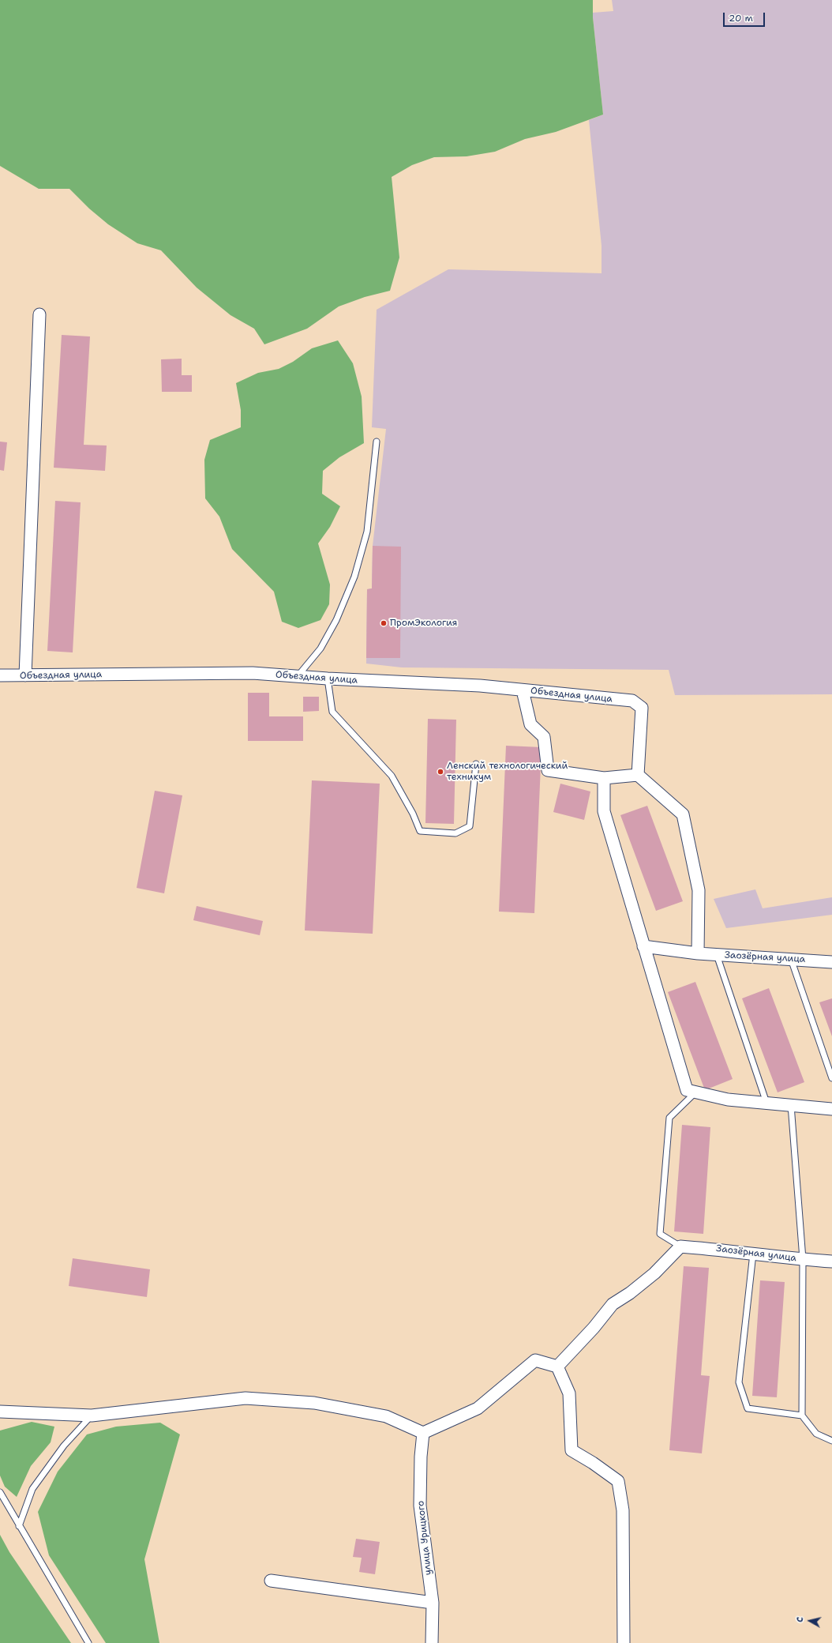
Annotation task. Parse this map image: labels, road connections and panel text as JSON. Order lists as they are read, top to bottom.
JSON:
{
  "streets": {
    "street": ["Объездная улица", "Заозёрная улица", "улица Урицкого"]
  },
  "places": ["ПромЭкология", "Ленский технологический техникум"],
  "scale_bar": "20 m",
  "north": "left"
}
